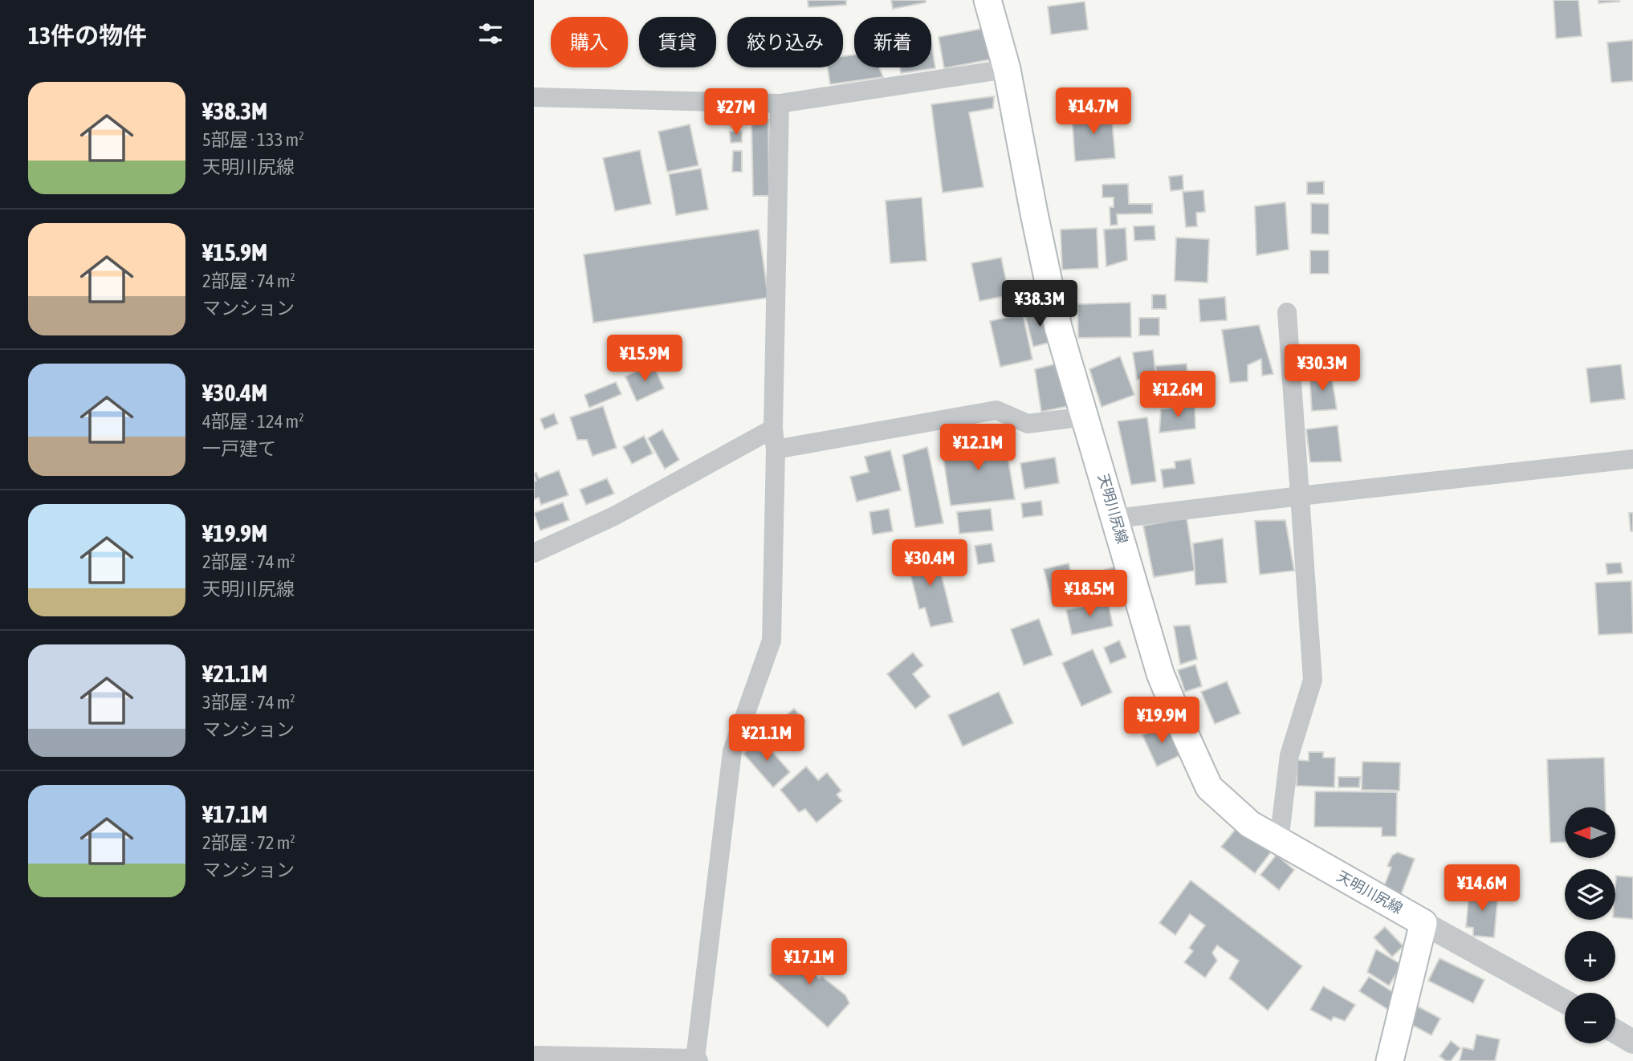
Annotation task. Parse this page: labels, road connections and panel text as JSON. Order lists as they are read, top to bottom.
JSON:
{
  "streets": {
    "main road": ["天明川尻線"]
  },
  "north": "left",
  "page": {
    "heading": "13件の物件",
    "chip": [
      "購入",
      "賃貸",
      "絞り込み",
      "新着"
    ],
    "list": [
      {
        "name": "¥38.3M",
        "note": "5部屋 · 133 m² · 天明川尻線"
      },
      {
        "name": "¥15.9M",
        "note": "2部屋 · 74 m² · マンション"
      },
      {
        "name": "¥30.4M",
        "note": "4部屋 · 124 m² · 一戸建て"
      },
      {
        "name": "¥19.9M",
        "note": "2部屋 · 74 m² · 天明川尻線"
      },
      {
        "name": "¥21.1M",
        "note": "3部屋 · 74 m² · マンション"
      },
      {
        "name": "¥17.1M",
        "note": "2部屋 · 72 m² · マンション"
      }
    ],
    "price": [
      "¥14.7M",
      "¥27M",
      "¥38.3M",
      "¥15.9M",
      "¥30.3M",
      "¥12.6M",
      "¥12.1M",
      "¥30.4M",
      "¥18.5M",
      "¥19.9M",
      "¥21.1M",
      "¥14.6M",
      "¥17.1M"
    ],
    "map_buttons": ["+", "−"]
  }
}
